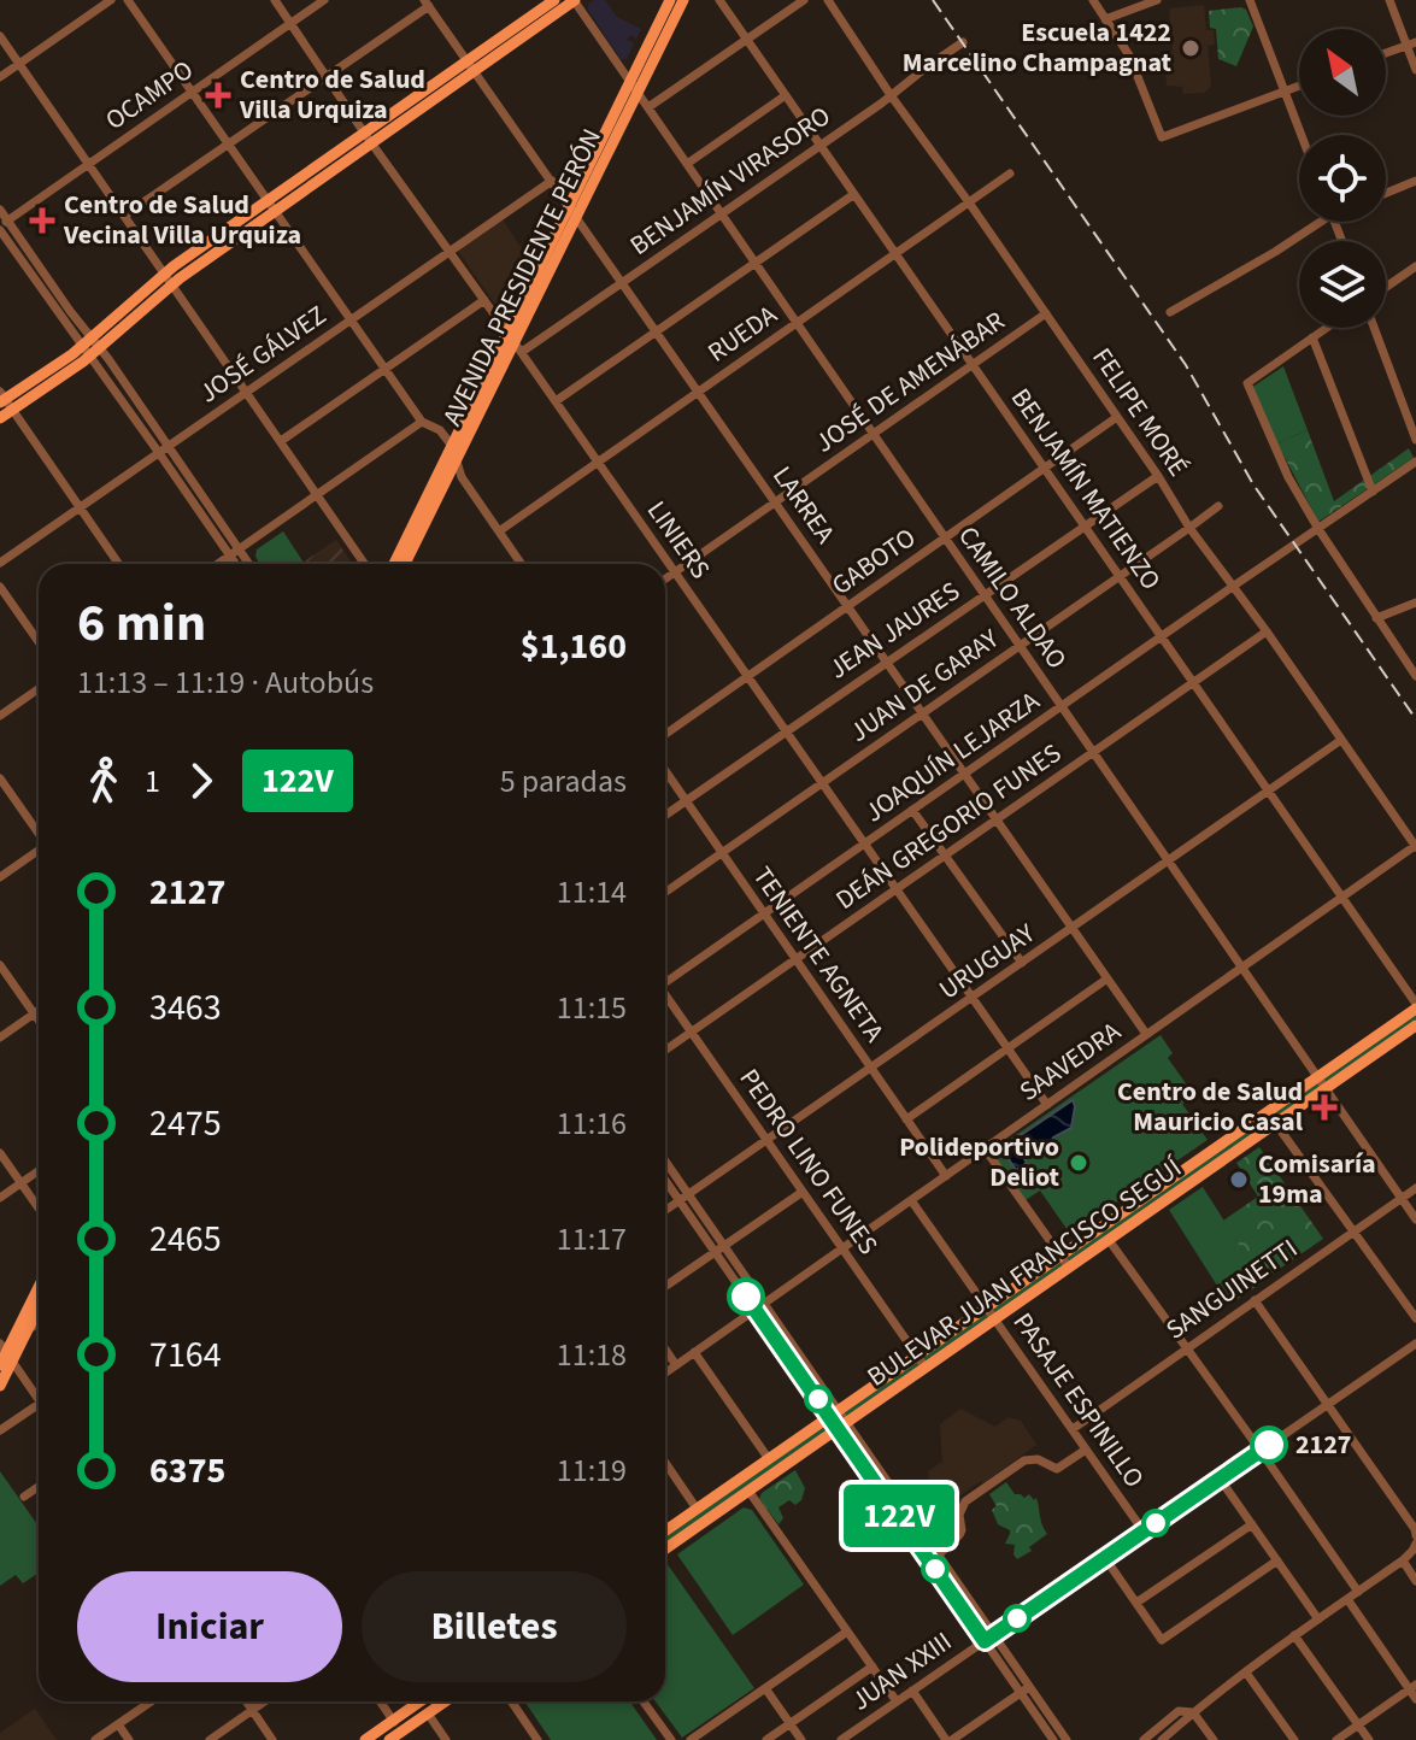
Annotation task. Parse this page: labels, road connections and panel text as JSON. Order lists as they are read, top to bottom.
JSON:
{
  "streets": {
    "main road": ["AVENIDA PRESIDENTE PERÓN", "BULEVAR JUAN FRANCISCO SEGUÍ"],
    "street": [
      "OCAMPO",
      "BENJAMÍN VIRASORO",
      "RUEDA",
      "JOSÉ GÁLVEZ",
      "JOSÉ DE AMENÁBAR",
      "FELIPE MORÉ",
      "BENJAMÍN MATIENZO",
      "LARREA",
      "LINIERS",
      "GABOTO",
      "CAMILO ALDAO",
      "JEAN JAURES",
      "JUAN DE GARAY",
      "JOAQUÍN LEJARZA",
      "DEÁN GREGORIO FUNES",
      "TENIENTE AGNETA",
      "URUGUAY",
      "SAAVEDRA",
      "PEDRO LINO FUNES",
      "SANGUINETTI",
      "PASAJE ESPINILLO",
      "JUAN XXIII"
    ]
  },
  "crossings": [
    ["OCAMPO", "LINIERS"],
    ["BENJAMÍN VIRASORO", "AVENIDA PRESIDENTE PERÓN"],
    ["BENJAMÍN VIRASORO", "FELIPE MORÉ"],
    ["BENJAMÍN VIRASORO", "BENJAMÍN MATIENZO"],
    ["BENJAMÍN VIRASORO", "LARREA"],
    ["BENJAMÍN VIRASORO", "LINIERS"],
    ["BENJAMÍN VIRASORO", "CAMILO ALDAO"],
    ["AVENIDA PRESIDENTE PERÓN", "LARREA"],
    ["AVENIDA PRESIDENTE PERÓN", "LINIERS"],
    ["AVENIDA PRESIDENTE PERÓN", "CAMILO ALDAO"],
    ["RUEDA", "FELIPE MORÉ"],
    ["RUEDA", "BENJAMÍN MATIENZO"],
    ["RUEDA", "LARREA"],
    ["RUEDA", "LINIERS"],
    ["RUEDA", "CAMILO ALDAO"],
    ["JOSÉ GÁLVEZ", "LARREA"],
    ["JOSÉ GÁLVEZ", "LINIERS"],
    ["JOSÉ DE AMENÁBAR", "FELIPE MORÉ"],
    ["JOSÉ DE AMENÁBAR", "BENJAMÍN MATIENZO"],
    ["JOSÉ DE AMENÁBAR", "LARREA"],
    ["JOSÉ DE AMENÁBAR", "LINIERS"],
    ["JOSÉ DE AMENÁBAR", "CAMILO ALDAO"],
    ["FELIPE MORÉ", "GABOTO"],
    ["FELIPE MORÉ", "JEAN JAURES"],
    ["FELIPE MORÉ", "JUAN DE GARAY"],
    ["FELIPE MORÉ", "JOAQUÍN LEJARZA"],
    ["FELIPE MORÉ", "DEÁN GREGORIO FUNES"],
    ["FELIPE MORÉ", "URUGUAY"],
    ["FELIPE MORÉ", "SAAVEDRA"],
    ["BENJAMÍN MATIENZO", "GABOTO"],
    ["BENJAMÍN MATIENZO", "JEAN JAURES"],
    ["BENJAMÍN MATIENZO", "JUAN DE GARAY"],
    ["BENJAMÍN MATIENZO", "JOAQUÍN LEJARZA"],
    ["BENJAMÍN MATIENZO", "DEÁN GREGORIO FUNES"],
    ["BENJAMÍN MATIENZO", "URUGUAY"],
    ["BENJAMÍN MATIENZO", "SAAVEDRA"],
    ["BENJAMÍN MATIENZO", "BULEVAR JUAN FRANCISCO SEGUÍ"],
    ["LARREA", "GABOTO"],
    ["LARREA", "JEAN JAURES"],
    ["LARREA", "JUAN DE GARAY"],
    ["LARREA", "JOAQUÍN LEJARZA"],
    ["LARREA", "DEÁN GREGORIO FUNES"],
    ["LARREA", "URUGUAY"],
    ["LARREA", "SAAVEDRA"],
    ["LINIERS", "GABOTO"],
    ["LINIERS", "JEAN JAURES"],
    ["LINIERS", "JUAN DE GARAY"],
    ["LINIERS", "JOAQUÍN LEJARZA"],
    ["LINIERS", "DEÁN GREGORIO FUNES"],
    ["LINIERS", "URUGUAY"],
    ["LINIERS", "SAAVEDRA"],
    ["GABOTO", "CAMILO ALDAO"],
    ["CAMILO ALDAO", "JEAN JAURES"],
    ["CAMILO ALDAO", "JUAN DE GARAY"],
    ["CAMILO ALDAO", "JOAQUÍN LEJARZA"],
    ["CAMILO ALDAO", "DEÁN GREGORIO FUNES"],
    ["CAMILO ALDAO", "URUGUAY"],
    ["CAMILO ALDAO", "SAAVEDRA"],
    ["CAMILO ALDAO", "BULEVAR JUAN FRANCISCO SEGUÍ"],
    ["CAMILO ALDAO", "SANGUINETTI"],
    ["JEAN JAURES", "TENIENTE AGNETA"],
    ["JUAN DE GARAY", "TENIENTE AGNETA"],
    ["JOAQUÍN LEJARZA", "TENIENTE AGNETA"],
    ["DEÁN GREGORIO FUNES", "TENIENTE AGNETA"],
    ["DEÁN GREGORIO FUNES", "PEDRO LINO FUNES"],
    ["TENIENTE AGNETA", "URUGUAY"],
    ["TENIENTE AGNETA", "SAAVEDRA"],
    ["URUGUAY", "PEDRO LINO FUNES"],
    ["SAAVEDRA", "PEDRO LINO FUNES"],
    ["SAAVEDRA", "PASAJE ESPINILLO"],
    ["PEDRO LINO FUNES", "BULEVAR JUAN FRANCISCO SEGUÍ"],
    ["BULEVAR JUAN FRANCISCO SEGUÍ", "PASAJE ESPINILLO"],
    ["SANGUINETTI", "PASAJE ESPINILLO"],
    ["PASAJE ESPINILLO", "JUAN XXIII"]
  ],
  "places": {
    "other": [
      "Escuela 1422 Marcelino Champagnat",
      "Polideportivo Deliot",
      "Comisaría 19ma",
      "2127"
    ],
    "health": ["Centro de Salud Villa Urquiza", "Centro de Salud Vecinal Villa Urquiza", "Centro de Salud Mauricio Casal"]
  },
  "lines": ["bus line 122V"],
  "north": "top left",
  "page": {
    "on_map": "122V",
    "heading": ["6 min", "11:13 – 11:19 · Autobús", "$1,160"],
    "legs": ["1", "122V", "5 paradas"],
    "list": [
      {
        "name": "2127",
        "value": "11:14"
      },
      {
        "name": "3463",
        "value": "11:15"
      },
      {
        "name": "2475",
        "value": "11:16"
      },
      {
        "name": "2465",
        "value": "11:17"
      },
      {
        "name": "7164",
        "value": "11:18"
      },
      {
        "name": "6375",
        "value": "11:19"
      }
    ],
    "buttons": ["Iniciar", "Billetes"]
  }
}
